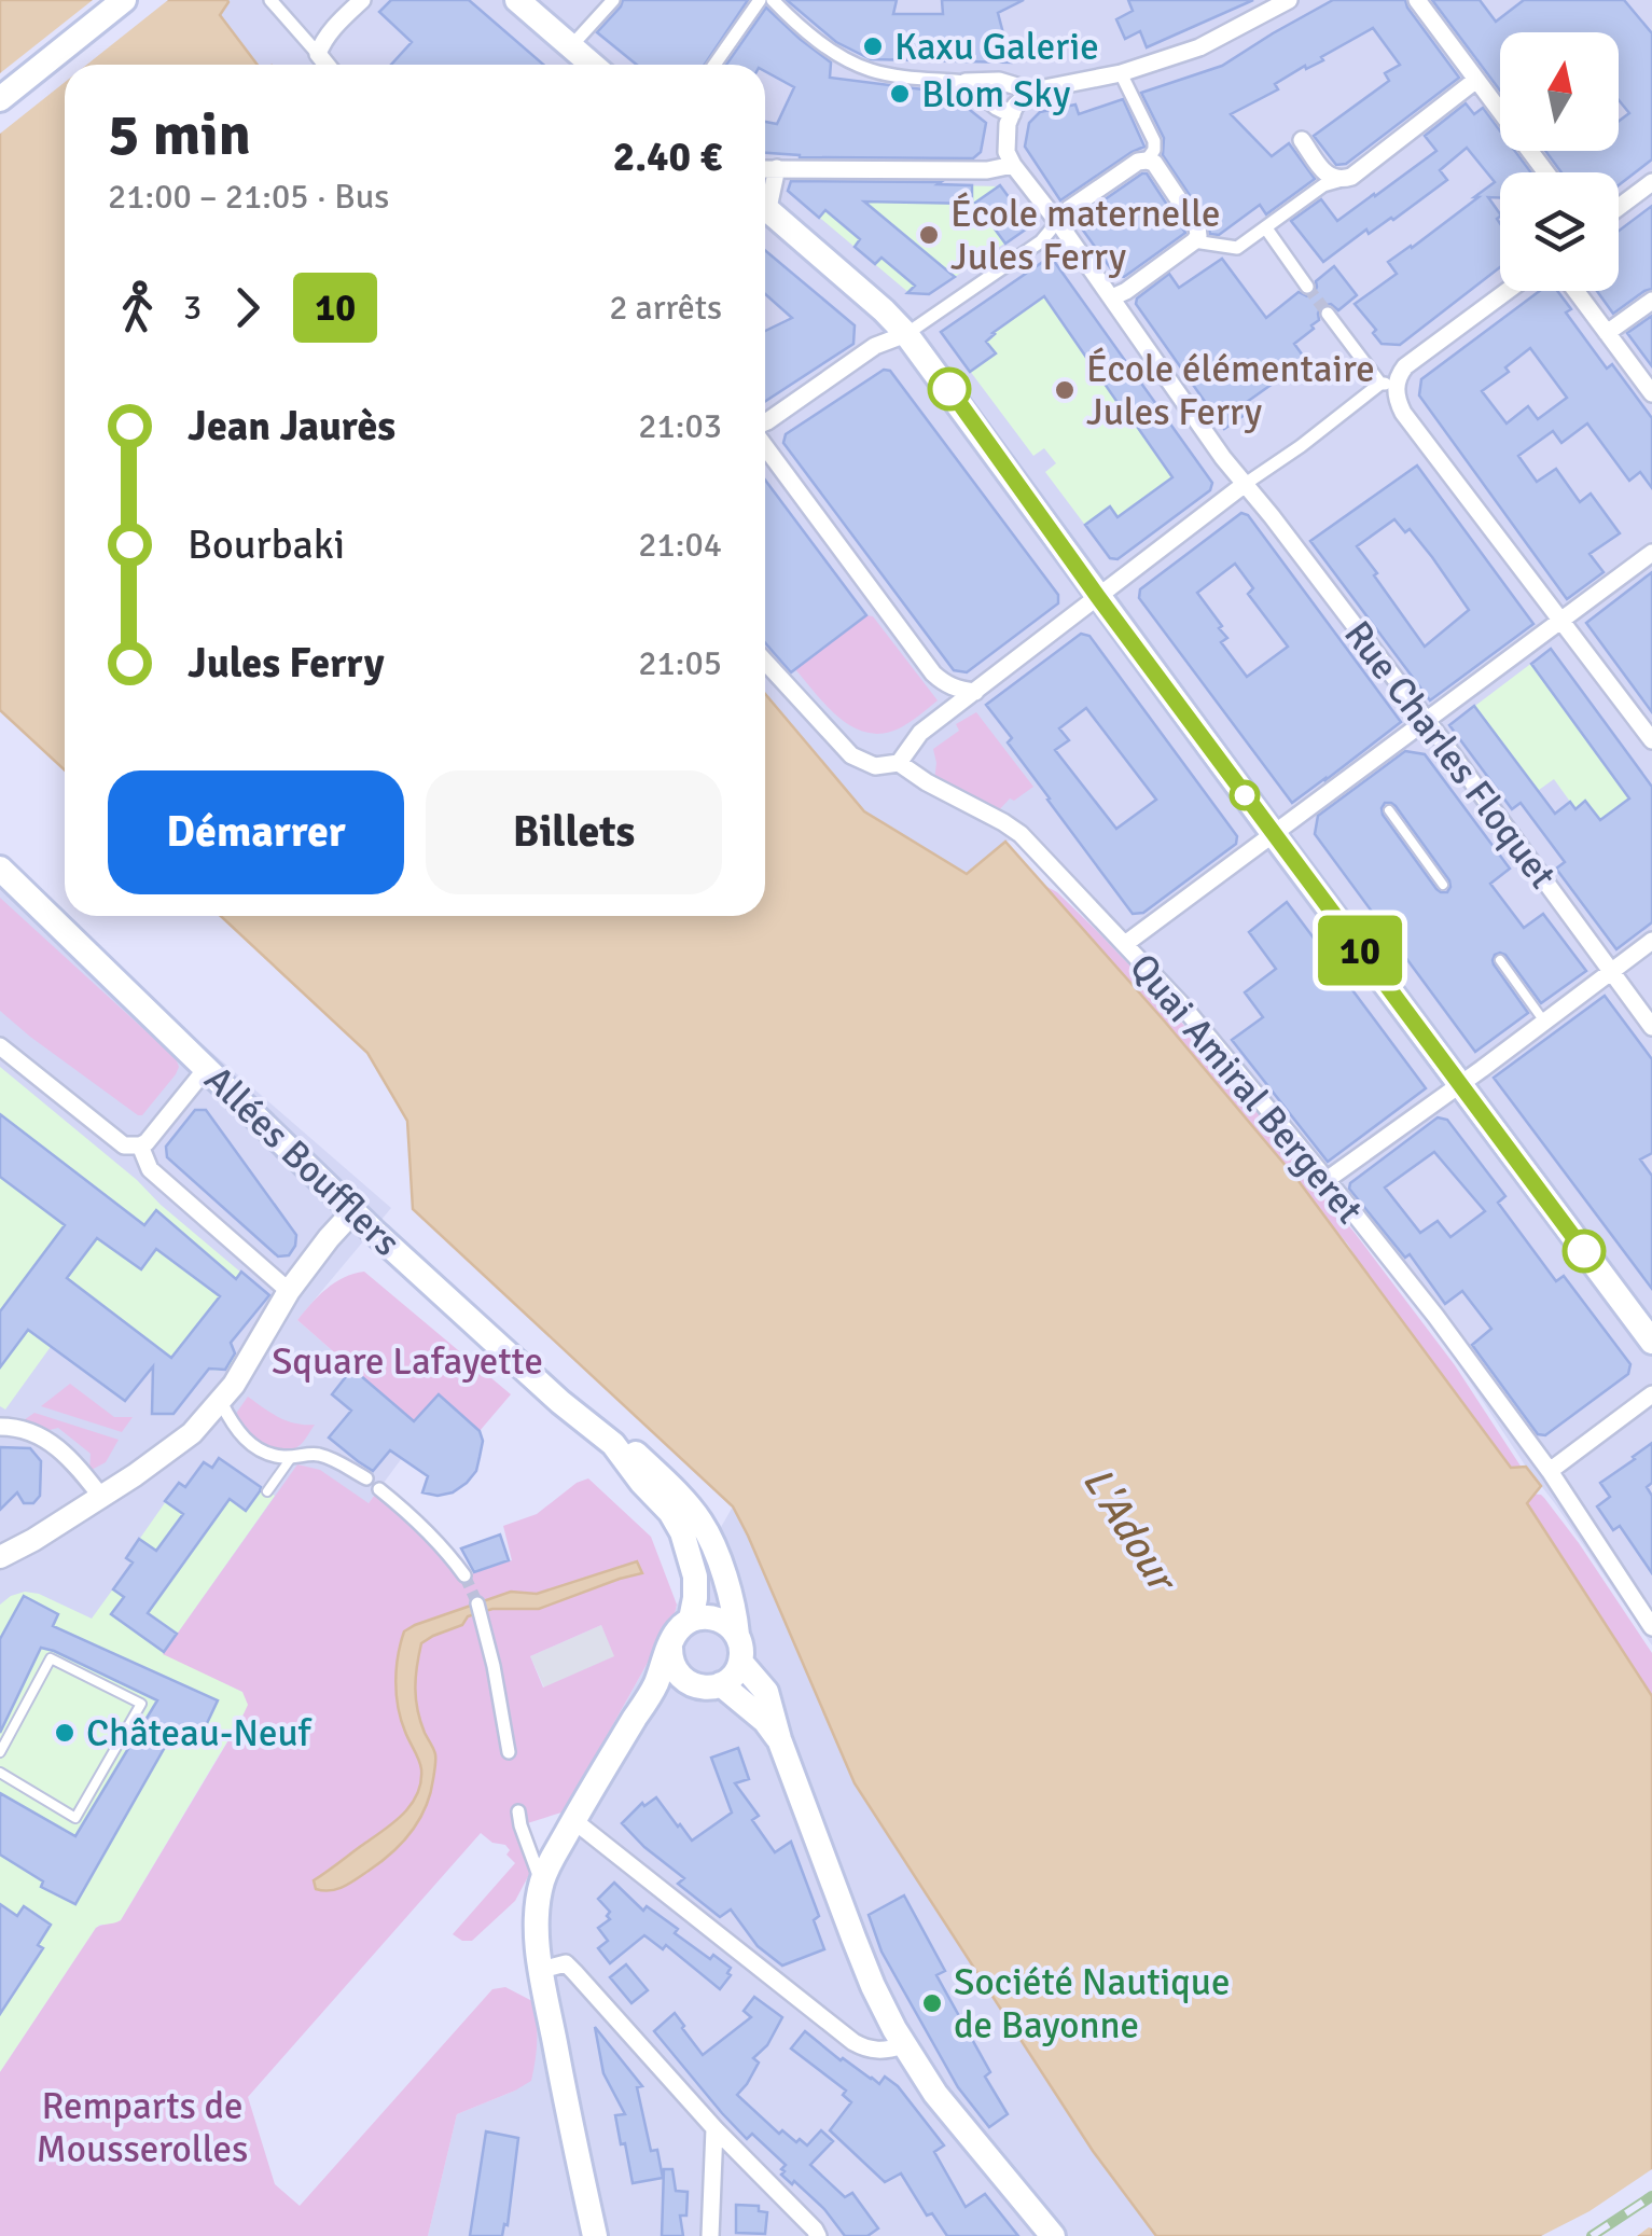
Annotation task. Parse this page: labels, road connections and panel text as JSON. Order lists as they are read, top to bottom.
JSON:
{
  "streets": {
    "main road": ["Allées Boufflers"],
    "street": ["Rue Charles Floquet", "Quai Amiral Bergeret"]
  },
  "water": ["L'Adour"],
  "parks": ["Square Lafayette", "Remparts de Mousserolles"],
  "places": [
    "Kaxu Galerie",
    "Blom Sky",
    "École maternelle Jules Ferry",
    "École élémentaire Jules Ferry",
    "Château-Neuf",
    "Société Nautique de Bayonne"
  ],
  "lines": ["bus line 10"],
  "north": "top",
  "page": {
    "on_map": "10",
    "heading": ["5 min", "21:00 – 21:05 · Bus", "2.40 €"],
    "legs": ["3", "10", "2 arrêts"],
    "list": [
      {
        "name": "Jean Jaurès",
        "value": "21:03"
      },
      {
        "name": "Bourbaki",
        "value": "21:04"
      },
      {
        "name": "Jules Ferry",
        "value": "21:05"
      }
    ],
    "buttons": ["Démarrer", "Billets"]
  }
}
